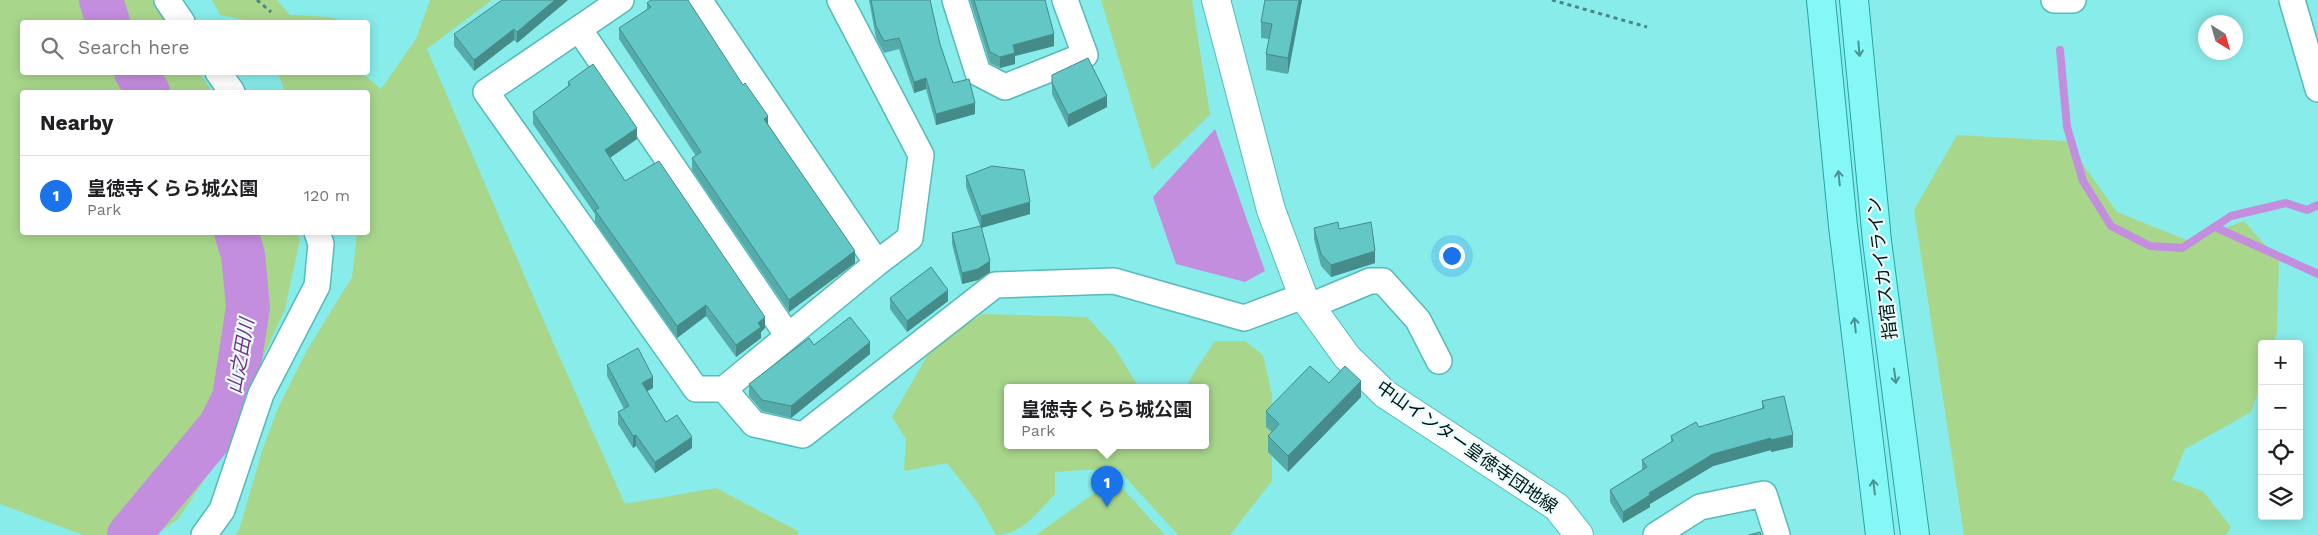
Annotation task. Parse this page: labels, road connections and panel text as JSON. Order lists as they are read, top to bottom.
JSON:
{
  "streets": {
    "main road": ["指宿スカイライン"],
    "street": ["中山インター皇徳寺団地線"]
  },
  "water": ["山之田川"],
  "north": "bottom right",
  "page": {
    "search": "Search here",
    "heading": "Nearby",
    "list": [
      {
        "mark": "1",
        "name": "皇徳寺くらら城公園",
        "note": "Park",
        "value": "120 m"
      }
    ],
    "map_buttons": ["+", "−"],
    "popup": ["皇徳寺くらら城公園", "Park"],
    "pins": "1"
  }
}
